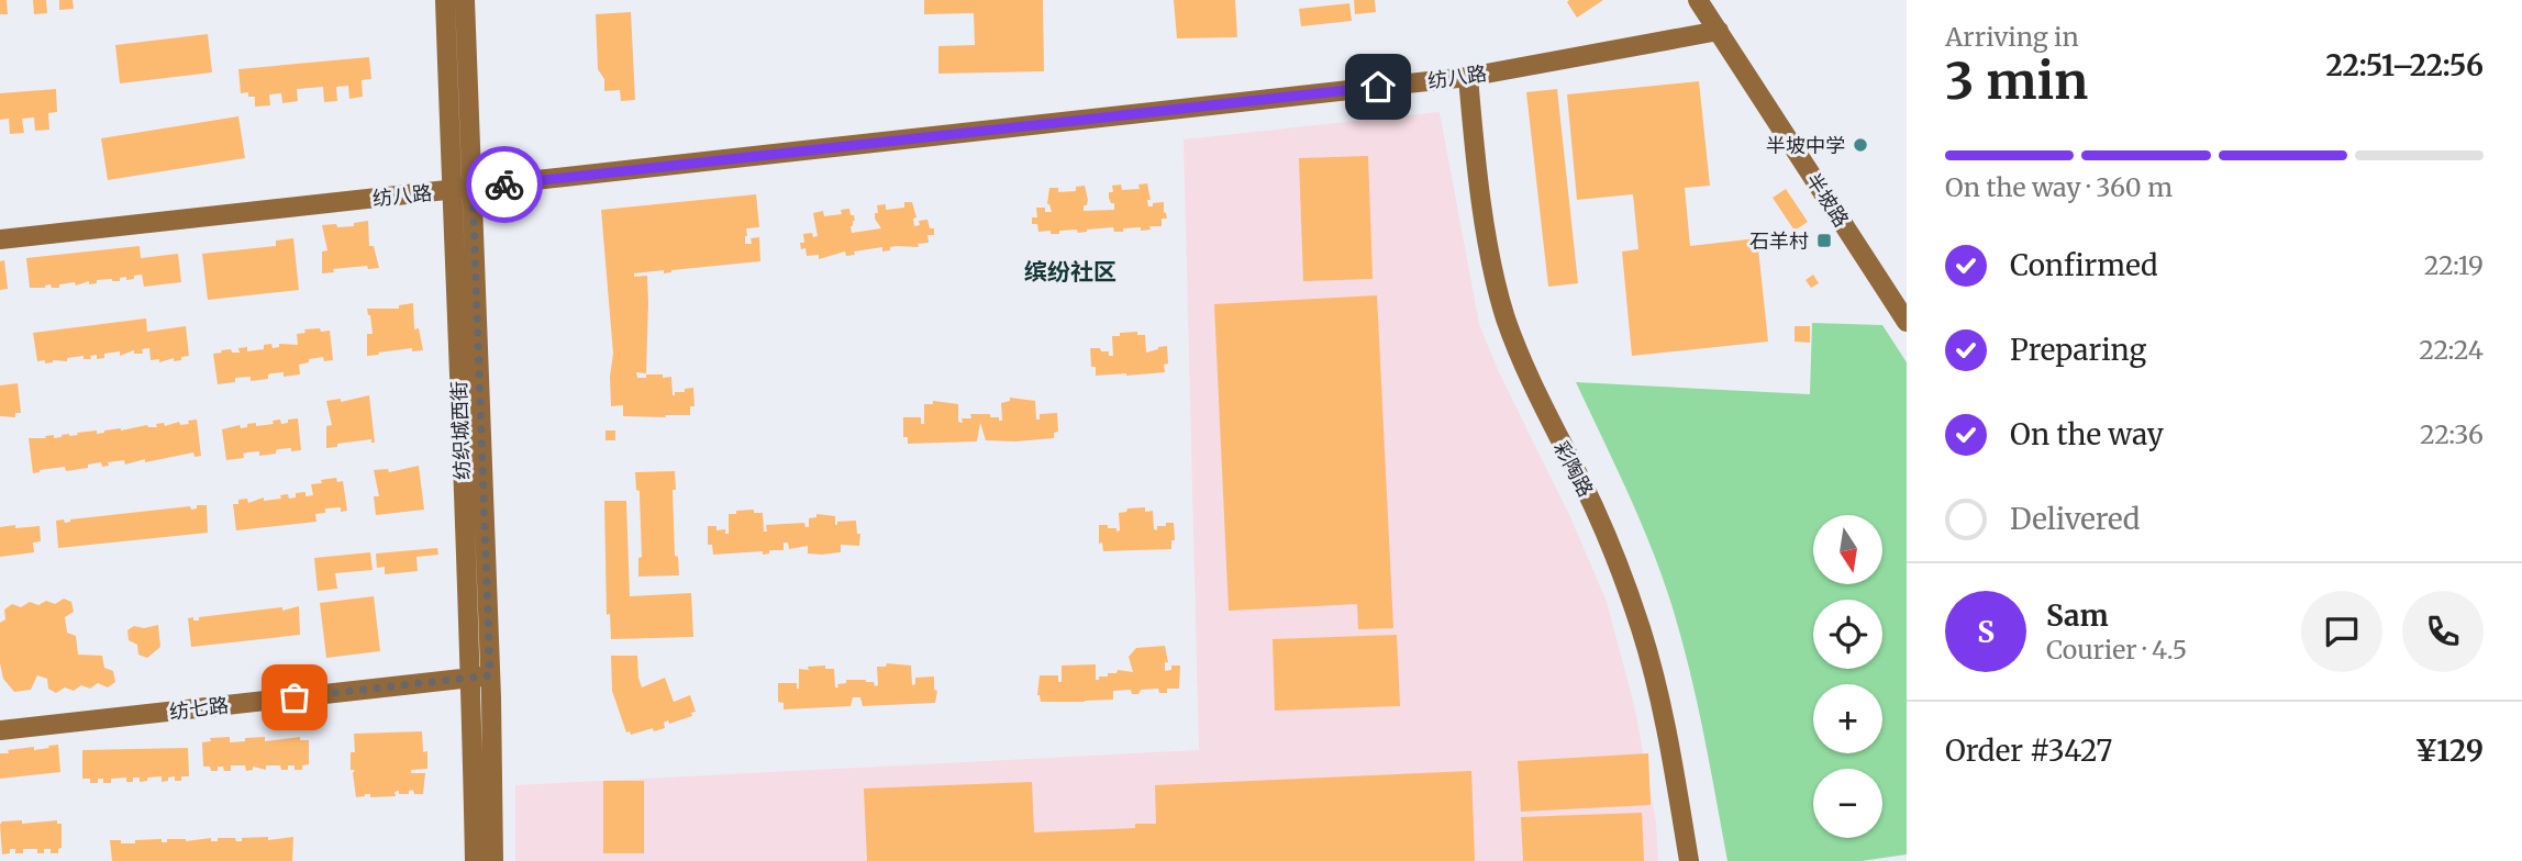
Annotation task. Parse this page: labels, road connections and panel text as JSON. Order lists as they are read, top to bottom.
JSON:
{
  "streets": {
    "street": [
      "纺八路",
      "半坡路",
      "纺织城西街",
      "彩陶路",
      "纺七路"
    ]
  },
  "crossings": [
    ["纺八路", "半坡路"],
    ["纺八路", "纺织城西街"],
    ["纺八路", "彩陶路"],
    ["纺织城西街", "纺七路"]
  ],
  "districts": ["缤纷社区"],
  "places": {
    "other": ["半坡中学"],
    "transit": ["石羊村"]
  },
  "north": "bottom",
  "page": {
    "heading": ["3 min", "Arriving in", "22:51–22:56"],
    "panel": [
      "Sam",
      "Courier · 4.5",
      "Order #3427",
      "¥129"
    ],
    "bar": "On the way · 360 m",
    "list": [
      ["Confirmed", "22:19"],
      ["Preparing", "22:24"],
      ["On the way", "22:36"],
      "Delivered"
    ],
    "map_buttons": ["+", "−"],
    "round": "S"
  }
}
